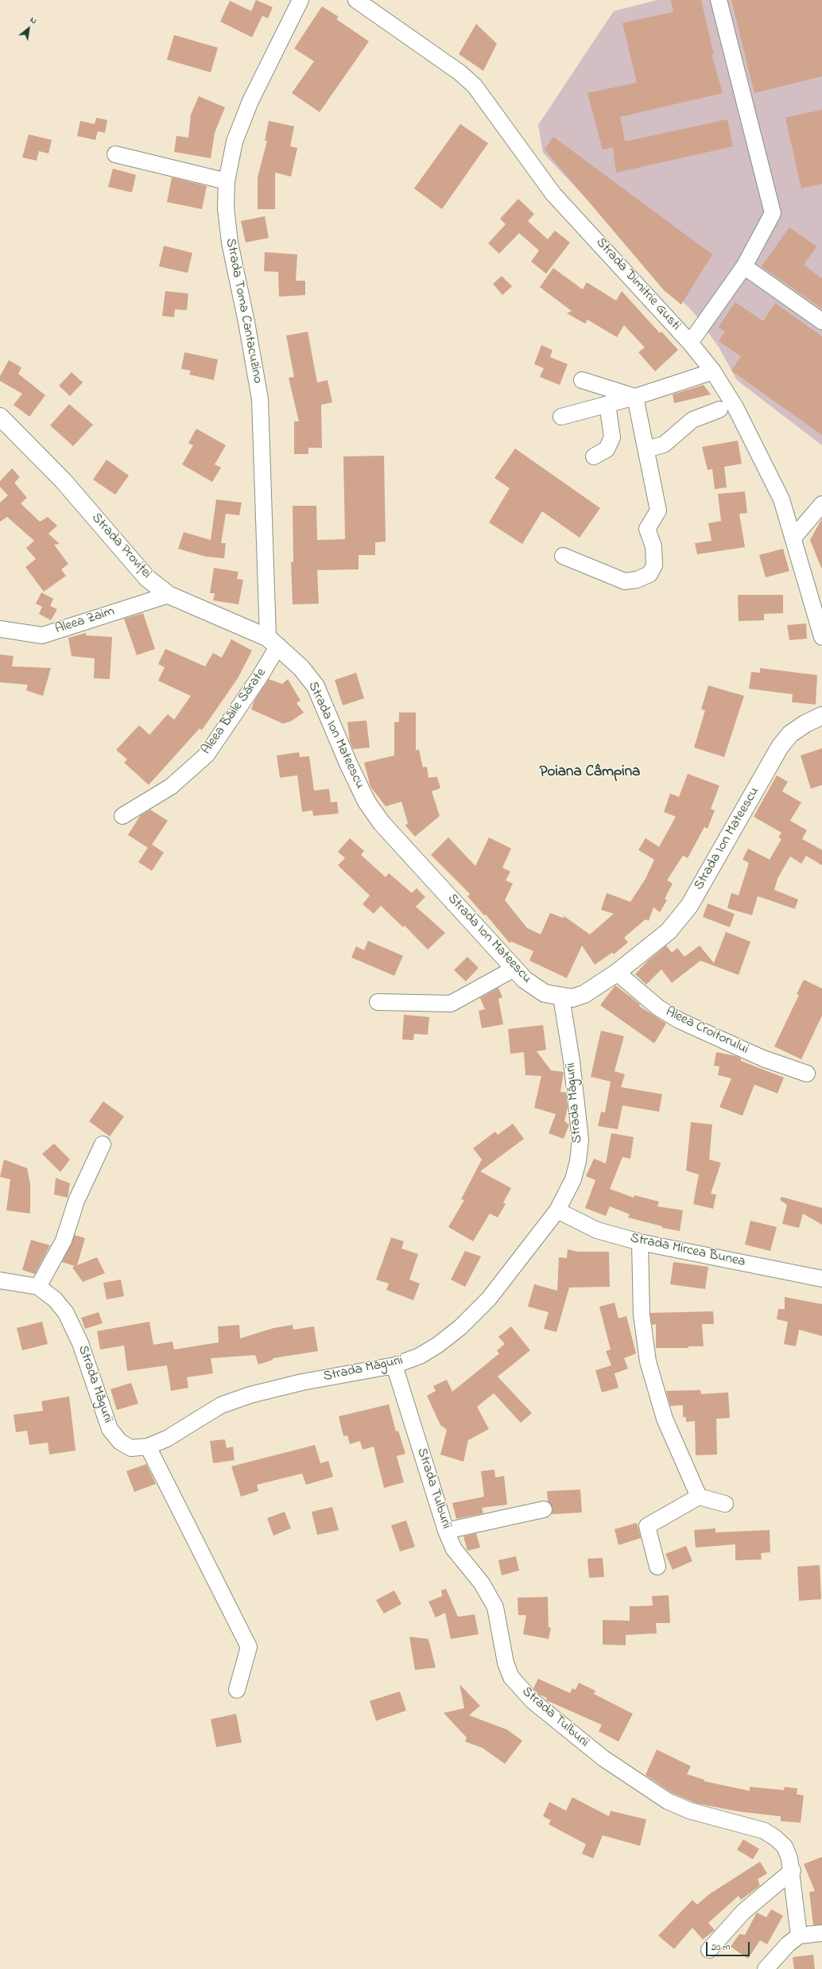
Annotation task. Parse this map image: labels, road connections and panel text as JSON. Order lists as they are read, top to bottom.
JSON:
{
  "streets": {
    "main road": ["Strada Proviței", "Strada Ion Mateescu"],
    "street": [
      "Strada Dimitrie Gusti",
      "Strada Toma Cantacuzino",
      "Aleea Zaim",
      "Aleea Băile Sărate",
      "Aleea Croitorului",
      "Strada Măgurii",
      "Strada Mircea Bunea",
      "Strada Tulburii"
    ]
  },
  "crossings": [
    ["Strada Toma Cantacuzino", "Strada Proviței"],
    ["Strada Toma Cantacuzino", "Aleea Băile Sărate"],
    ["Strada Toma Cantacuzino", "Strada Ion Mateescu"],
    ["Strada Proviței", "Aleea Zaim"],
    ["Strada Proviței", "Aleea Băile Sărate"],
    ["Strada Proviței", "Strada Ion Mateescu"],
    ["Aleea Băile Sărate", "Strada Ion Mateescu"],
    ["Strada Ion Mateescu", "Aleea Croitorului"],
    ["Strada Ion Mateescu", "Strada Măgurii"],
    ["Strada Măgurii", "Strada Mircea Bunea"],
    ["Strada Măgurii", "Strada Tulburii"]
  ],
  "districts": ["Poiana Câmpina"],
  "scale_bar": "20 m",
  "north": "top right"
}
